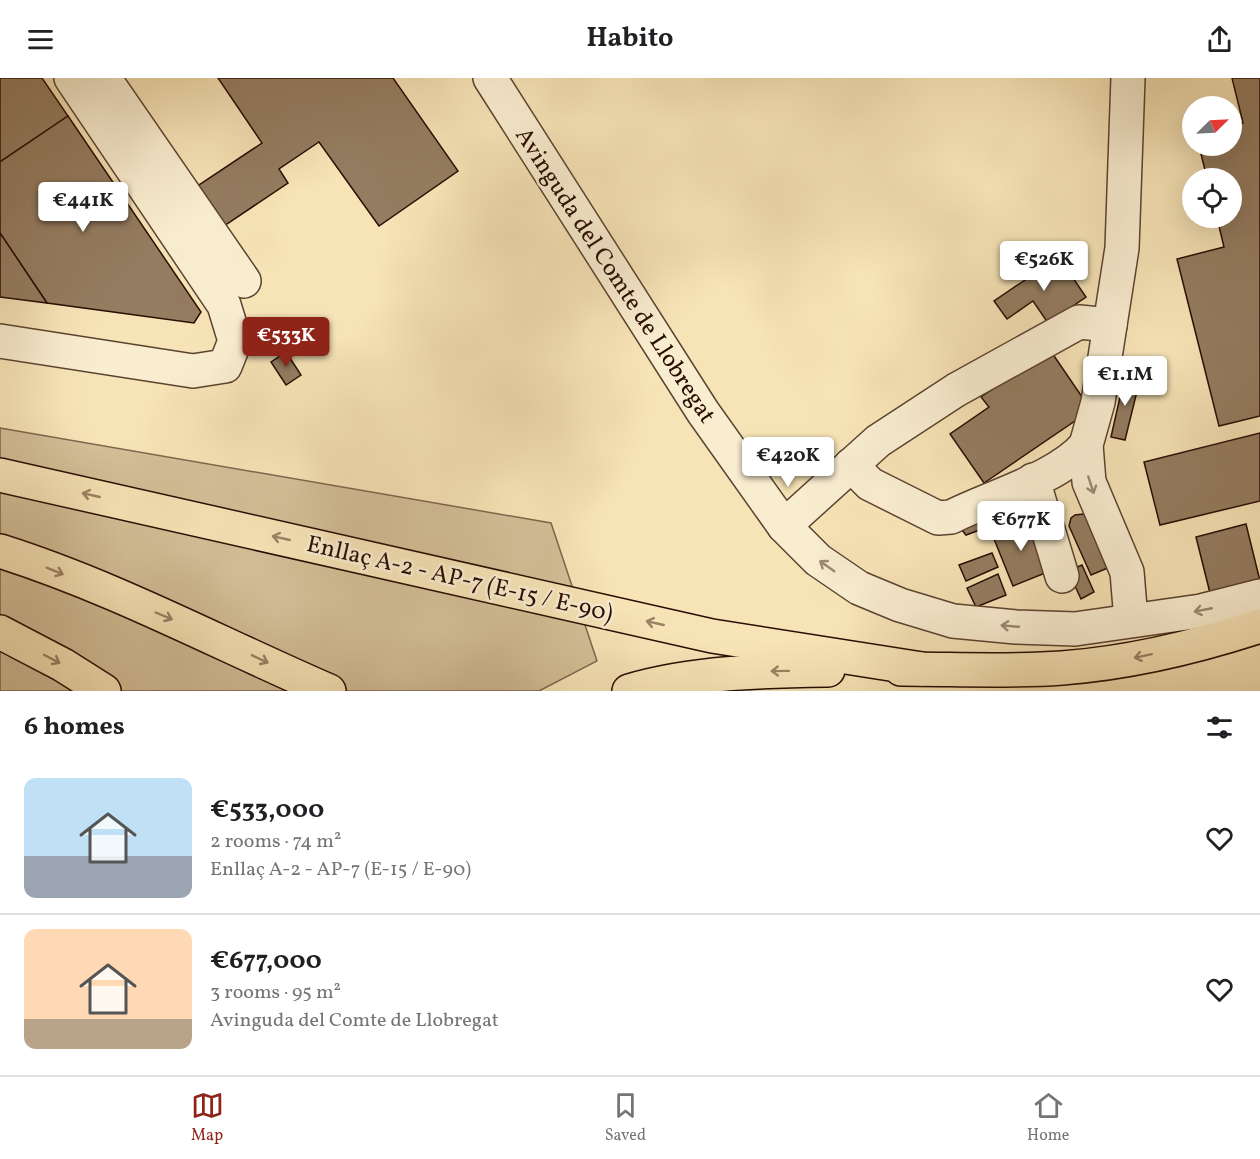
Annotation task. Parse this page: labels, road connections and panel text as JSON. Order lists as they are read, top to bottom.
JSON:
{
  "streets": {
    "highway": ["Enllaç A-2 - AP-7 (E-15 / E-90)"],
    "street": ["Avinguda del Comte de Llobregat"]
  },
  "one_way": ["Avinguda del Comte de Llobregat"],
  "north": "top right",
  "page": {
    "header": "Habito",
    "price": [
      "€441K",
      "€526K",
      "€533K",
      "€1.1M",
      "€420K",
      "€677K"
    ],
    "heading": "6 homes",
    "list": [
      {
        "name": "€533,000",
        "note": "2 rooms · 74 m² · Enllaç A-2 - AP-7 (E-15 / E-90)"
      },
      {
        "name": "€677,000",
        "note": "3 rooms · 95 m² · Avinguda del Comte de Llobregat"
      }
    ],
    "tabs": ["Map", "Saved", "Home"]
  }
}
